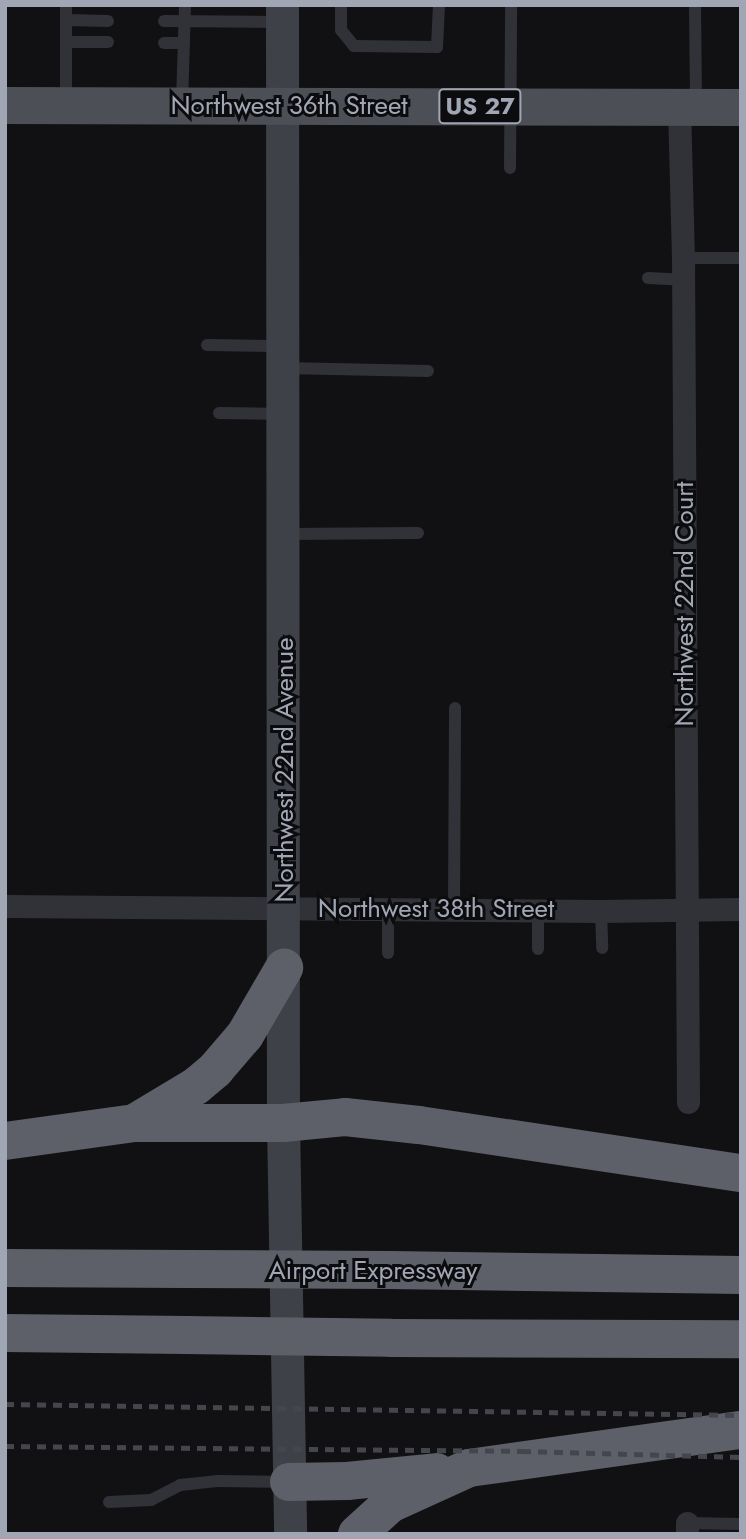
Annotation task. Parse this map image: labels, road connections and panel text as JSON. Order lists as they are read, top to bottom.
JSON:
{
  "streets": {
    "highway": ["Airport Expressway"],
    "main road": ["Northwest 36th Street", "US 27", "Northwest 22nd Avenue"],
    "street": ["Northwest 22nd Court", "Northwest 38th Street"]
  },
  "crossings": [
    ["Northwest 36th Street", "Northwest 22nd Court"],
    ["Northwest 36th Street", "Northwest 22nd Avenue"],
    ["Northwest 22nd Court", "Northwest 38th Street"],
    ["Northwest 22nd Avenue", "Northwest 38th Street"]
  ]
}
